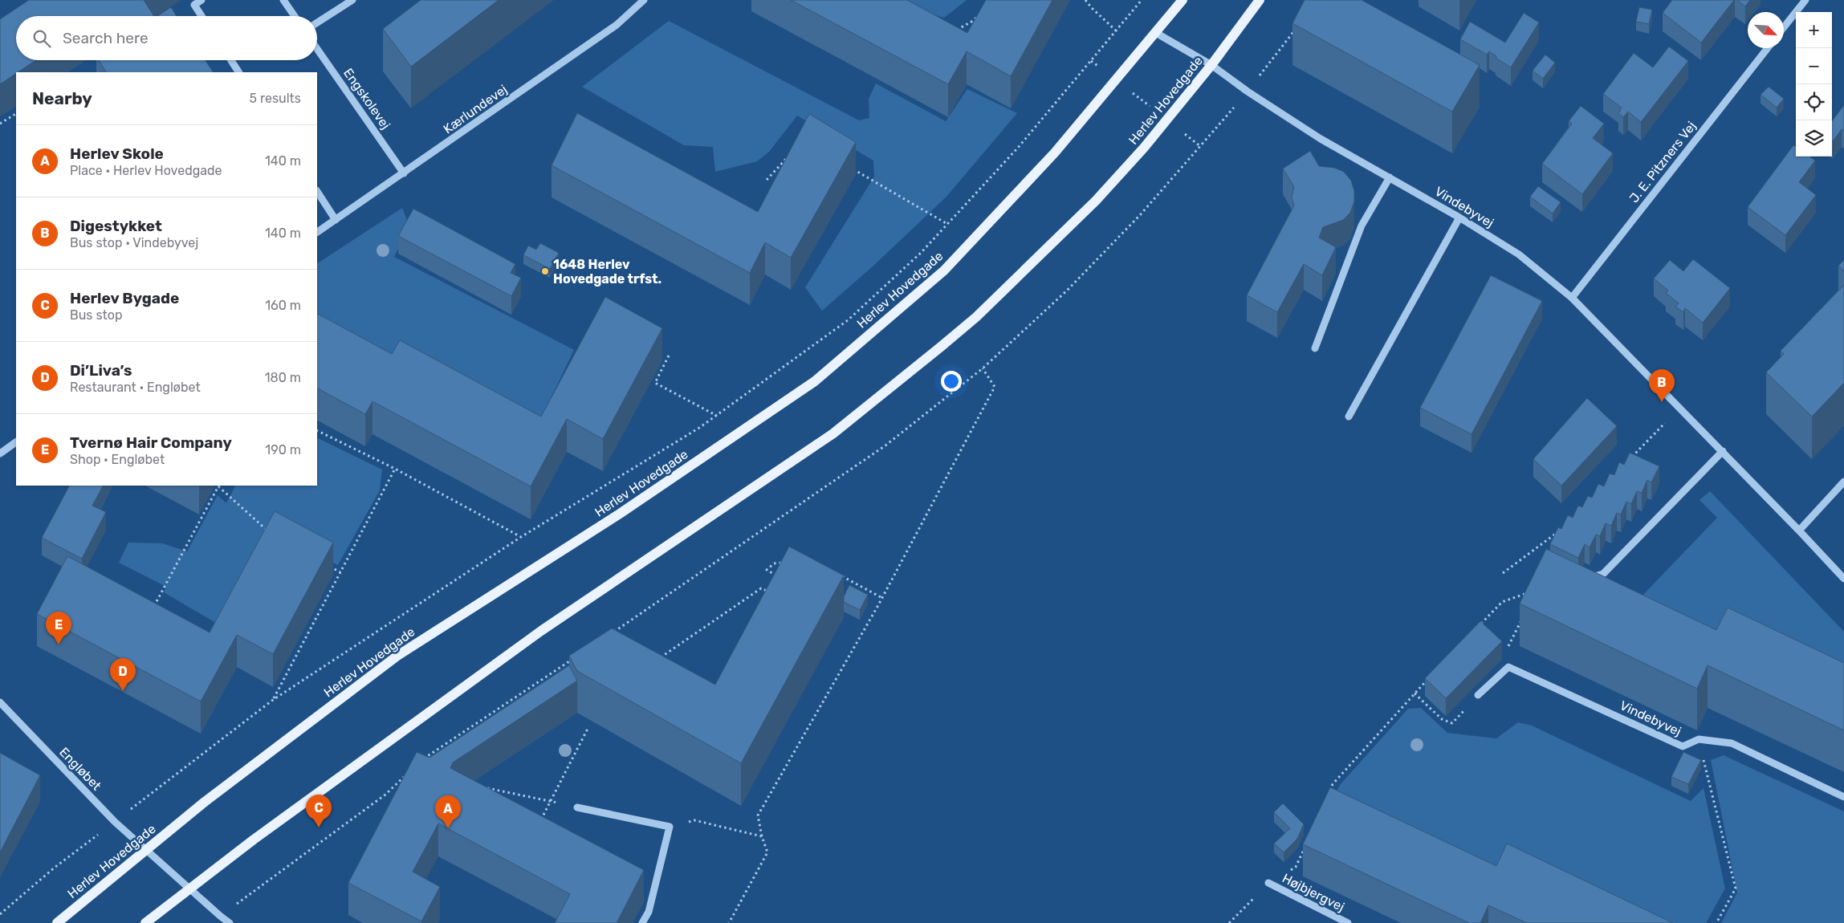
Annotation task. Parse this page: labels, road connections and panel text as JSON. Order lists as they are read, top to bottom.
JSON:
{
  "streets": {
    "main road": ["Herlev Hovedgade"],
    "street": [
      "Engskolevej",
      "Kærlundevej",
      "J. E. Pitzners Vej",
      "Vindebyvej",
      "Engløbet",
      "Højbjergvej"
    ]
  },
  "crossings": [
    ["Engskolevej", "Kærlundevej"],
    ["Herlev Hovedgade", "Vindebyvej"],
    ["Herlev Hovedgade", "Engløbet"],
    ["J. E. Pitzners Vej", "Vindebyvej"]
  ],
  "places": ["1648 Herlev Hovedgade trfst."],
  "north": "bottom right",
  "page": {
    "map_buttons": ["+", "−"],
    "search": "Search here",
    "heading": ["Nearby", "5 results"],
    "list": [
      {
        "mark": "A",
        "name": "Herlev Skole",
        "note": "Place · Herlev Hovedgade",
        "value": "140 m"
      },
      {
        "mark": "B",
        "name": "Digestykket",
        "note": "Bus stop · Vindebyvej",
        "value": "140 m"
      },
      {
        "mark": "C",
        "name": "Herlev Bygade",
        "note": "Bus stop",
        "value": "160 m"
      },
      {
        "mark": "D",
        "name": "Di’Liva’s",
        "note": "Restaurant · Engløbet",
        "value": "180 m"
      },
      {
        "mark": "E",
        "name": "Tvernø Hair Company",
        "note": "Shop · Engløbet",
        "value": "190 m"
      }
    ],
    "pins": [
      "B",
      "E",
      "D",
      "C",
      "A"
    ]
  }
}
